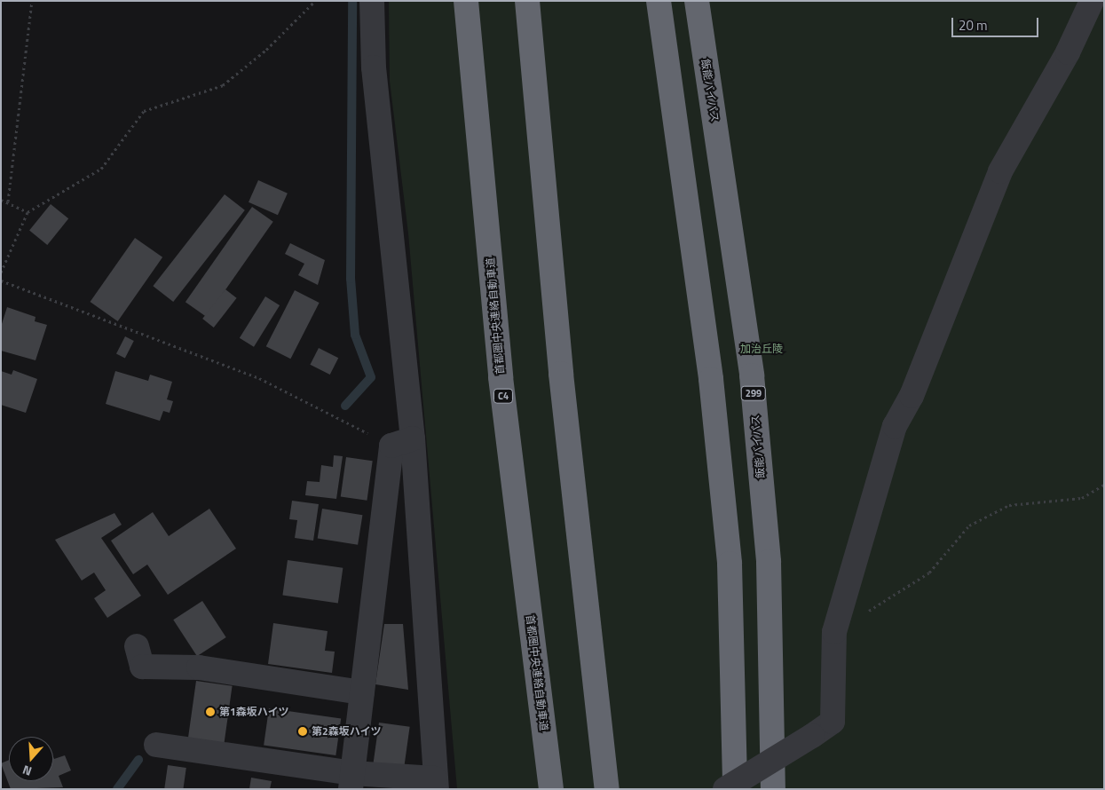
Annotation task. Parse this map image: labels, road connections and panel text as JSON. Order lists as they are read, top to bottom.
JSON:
{
  "streets": {
    "highway": [
      "飯能バイパス",
      "首都圏中央連絡自動車道",
      "299",
      "C4"
    ]
  },
  "parks": ["加治丘陵"],
  "places": ["第1森坂ハイツ", "第2森坂ハイツ"],
  "scale_bar": "20 m",
  "north": "bottom"
}
